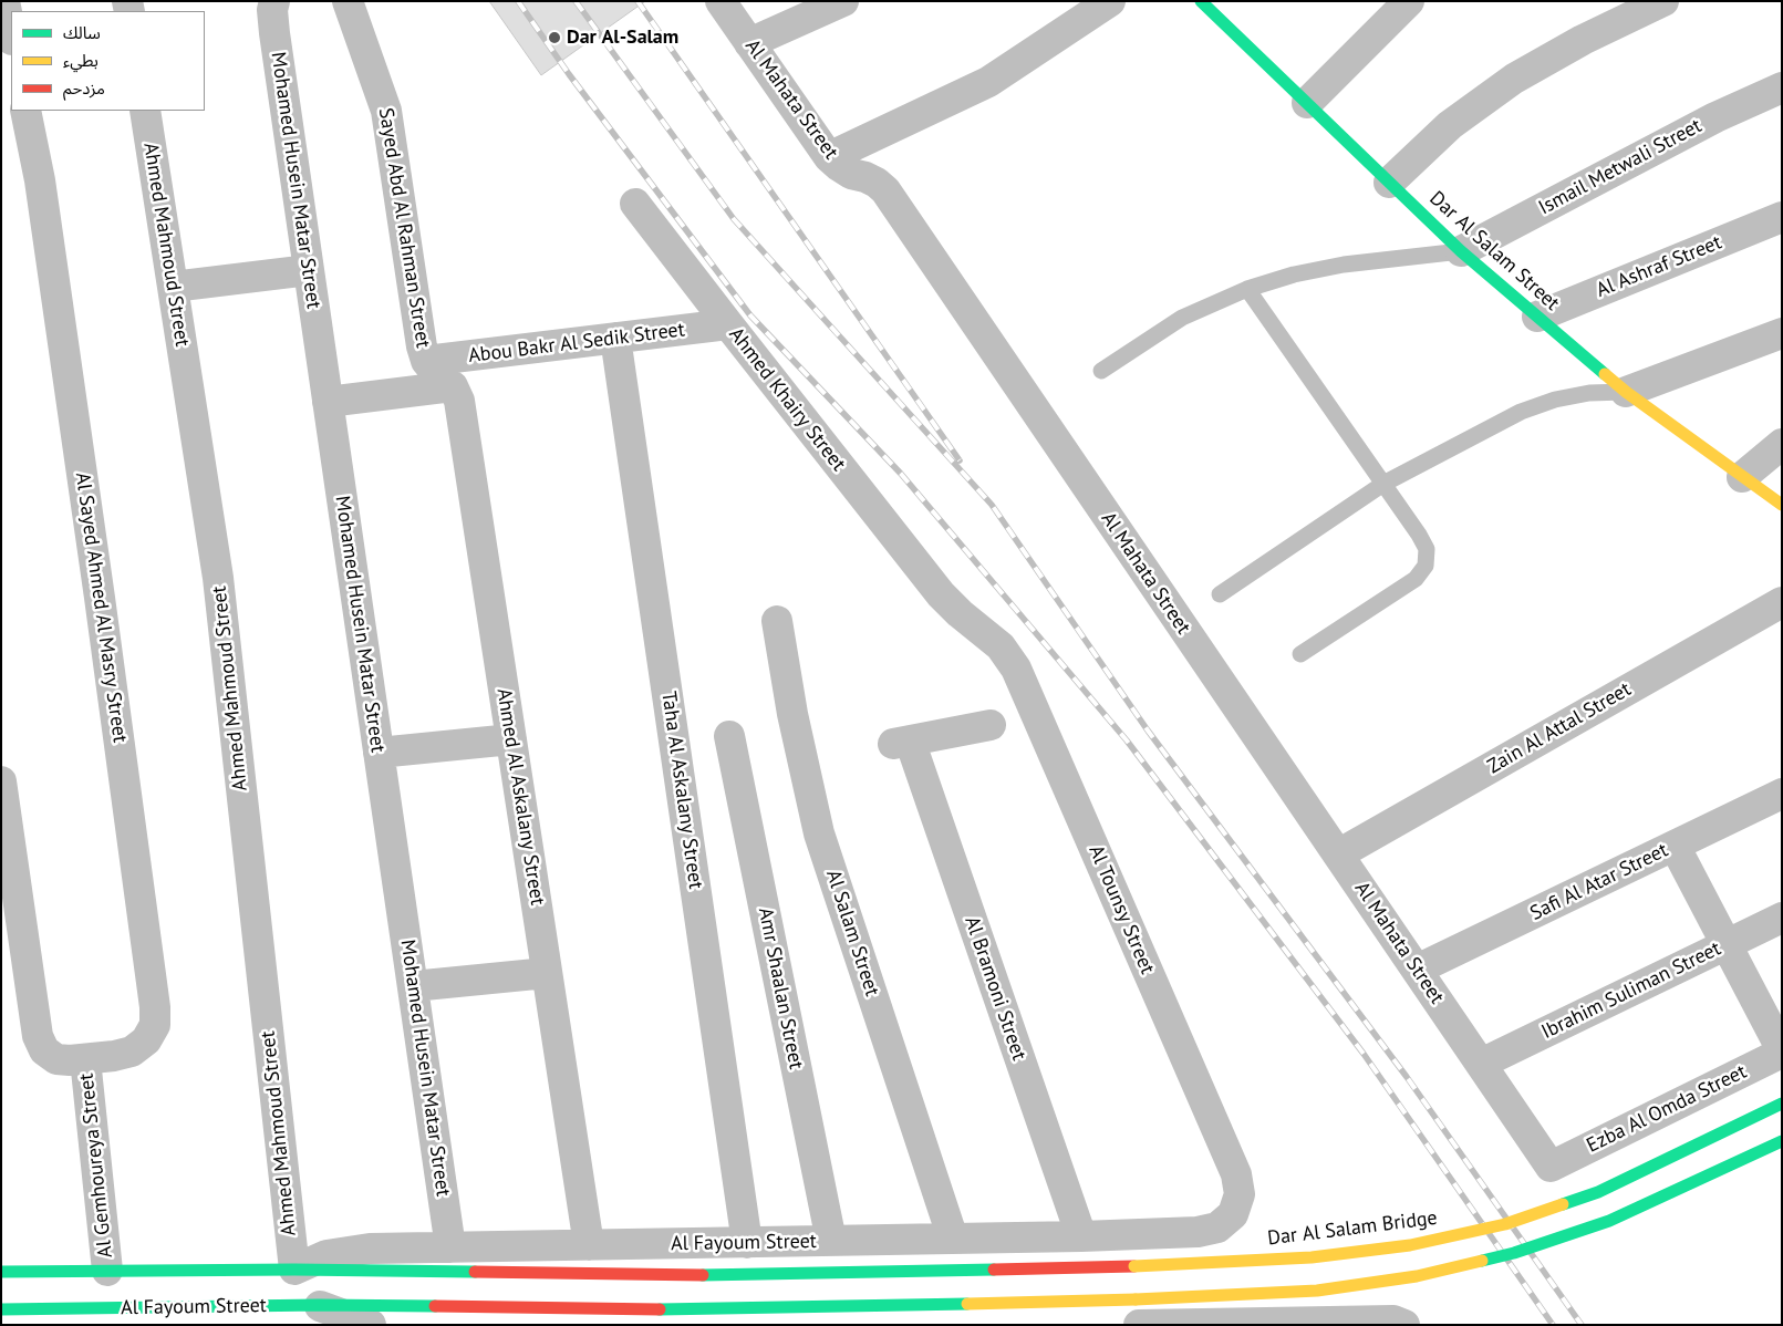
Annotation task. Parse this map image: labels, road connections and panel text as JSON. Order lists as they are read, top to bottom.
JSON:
{
  "streets": {
    "street": [
      "Al Mahata Street",
      "Ismail Metwali Street",
      "Mohamed Husein Matar Street",
      "Sayed Abd Al Rahman Street",
      "Ahmed Mahmoud Street",
      "Dar Al Salam Street",
      "Al Ashraf Street",
      "Abou Bakr Al Sedik Street",
      "Ahmed Khairy Street",
      "Al Sayed Ahmed Al Masry Street",
      "Zain Al Attal Street",
      "Taha Al Askalany Street",
      "Ahmed Al Askalany Street",
      "Safi Al Atar Street",
      "Al Tounsy Street",
      "Al Salam Street",
      "Amr Shaalan Street",
      "Al Bramoni Street",
      "Ibrahim Suliman Street",
      "Ezba Al Omda Street",
      "Al Gemhoureya Street",
      "Dar Al Salam Bridge",
      "Al Fayoum Street"
    ]
  },
  "crossings": [
    ["Al Mahata Street", "Zain Al Attal Street"],
    ["Al Mahata Street", "Safi Al Atar Street"],
    ["Al Mahata Street", "Ibrahim Suliman Street"],
    ["Al Mahata Street", "Ezba Al Omda Street"],
    ["Ismail Metwali Street", "Dar Al Salam Street"],
    ["Mohamed Husein Matar Street", "Al Fayoum Street"],
    ["Sayed Abd Al Rahman Street", "Abou Bakr Al Sedik Street"],
    ["Ahmed Mahmoud Street", "Al Fayoum Street"],
    ["Dar Al Salam Street", "Al Ashraf Street"],
    ["Abou Bakr Al Sedik Street", "Ahmed Khairy Street"],
    ["Abou Bakr Al Sedik Street", "Taha Al Askalany Street"],
    ["Ahmed Khairy Street", "Al Tounsy Street"],
    ["Al Sayed Ahmed Al Masry Street", "Al Gemhoureya Street"],
    ["Taha Al Askalany Street", "Al Fayoum Street"],
    ["Ahmed Al Askalany Street", "Al Fayoum Street"],
    ["Al Tounsy Street", "Al Fayoum Street"],
    ["Al Salam Street", "Al Fayoum Street"],
    ["Amr Shaalan Street", "Al Fayoum Street"],
    ["Al Bramoni Street", "Al Fayoum Street"],
    ["Al Gemhoureya Street", "Al Fayoum Street"],
    ["Dar Al Salam Bridge", "Al Fayoum Street"]
  ],
  "places": ["Dar Al-Salam"],
  "legend": ["سالك", "بطيء", "مزدحم"]
}
